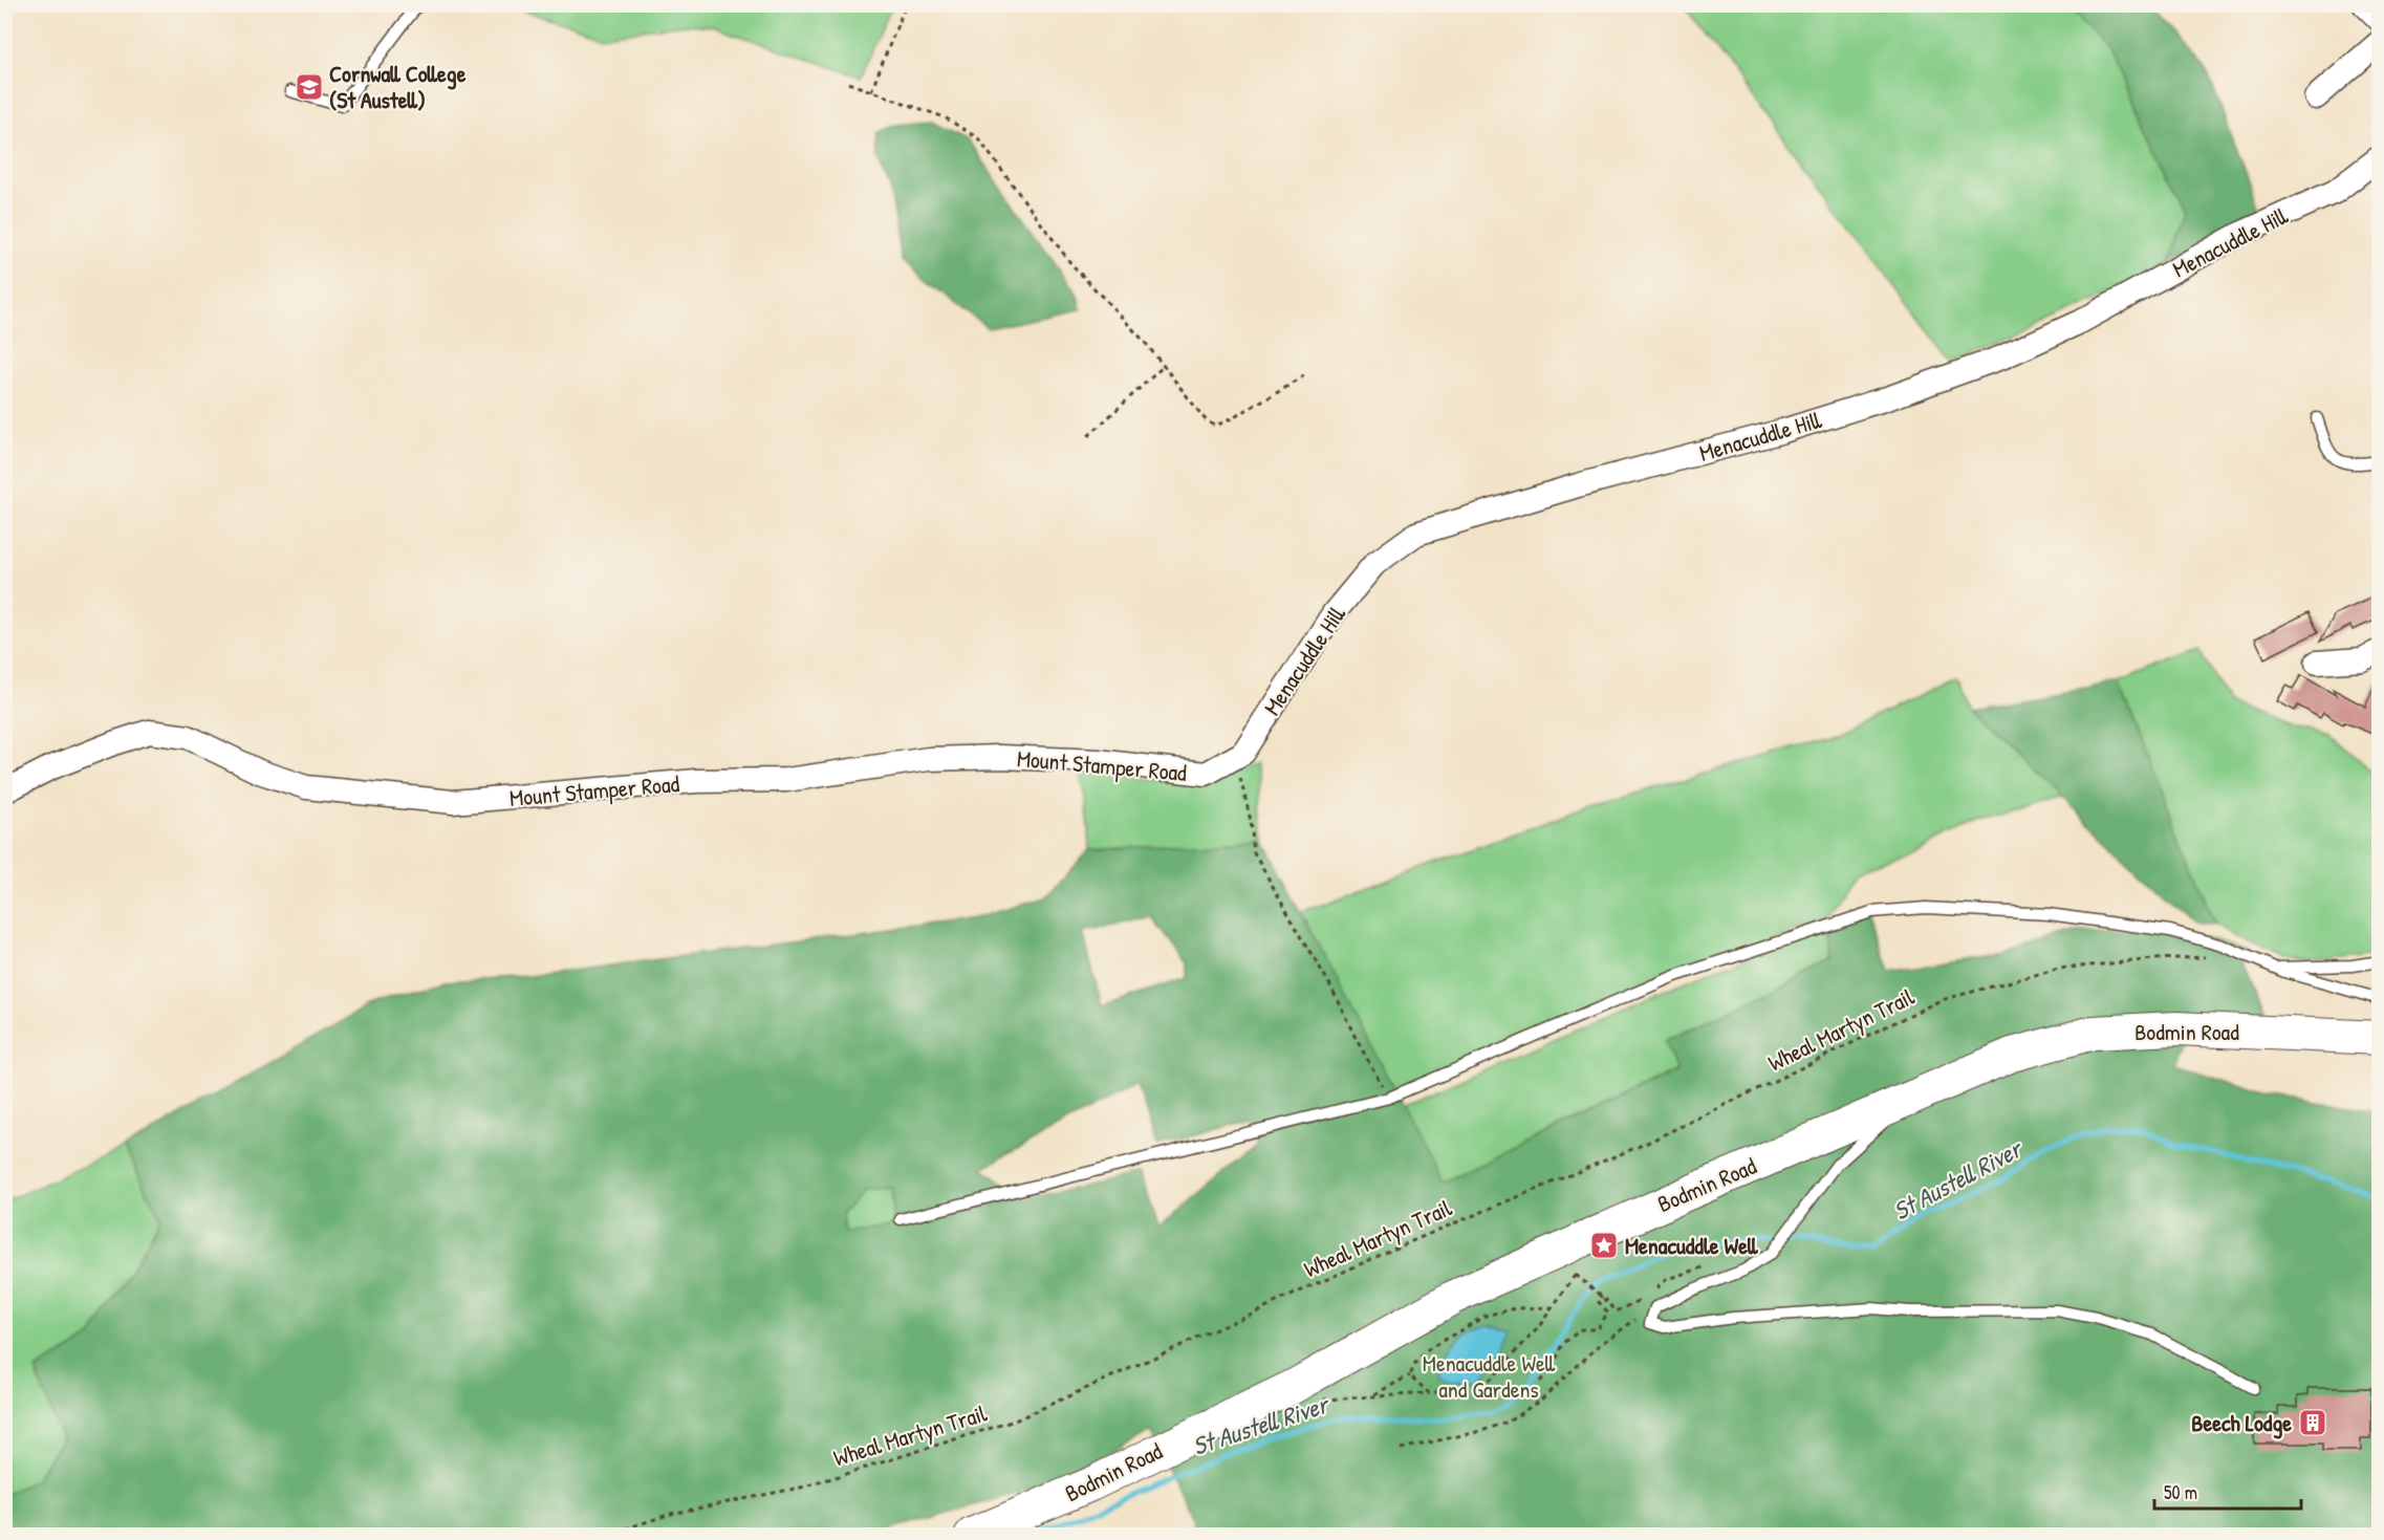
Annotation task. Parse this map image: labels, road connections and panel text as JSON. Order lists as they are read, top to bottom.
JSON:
{
  "streets": {
    "main road": ["Bodmin Road"],
    "street": ["Menacuddle Hill", "Mount Stamper Road"],
    "path": ["Wheal Martyn Trail"]
  },
  "crossings": [
    ["Menacuddle Hill", "Mount Stamper Road"]
  ],
  "water": ["St Austell River"],
  "parks": ["Menacuddle Well and Gardens"],
  "places": {
    "school or university": ["Cornwall College (St Austell)"],
    "place": ["Menacuddle Well"],
    "building": ["Beech Lodge"]
  },
  "scale_bar": "50 m"
}
